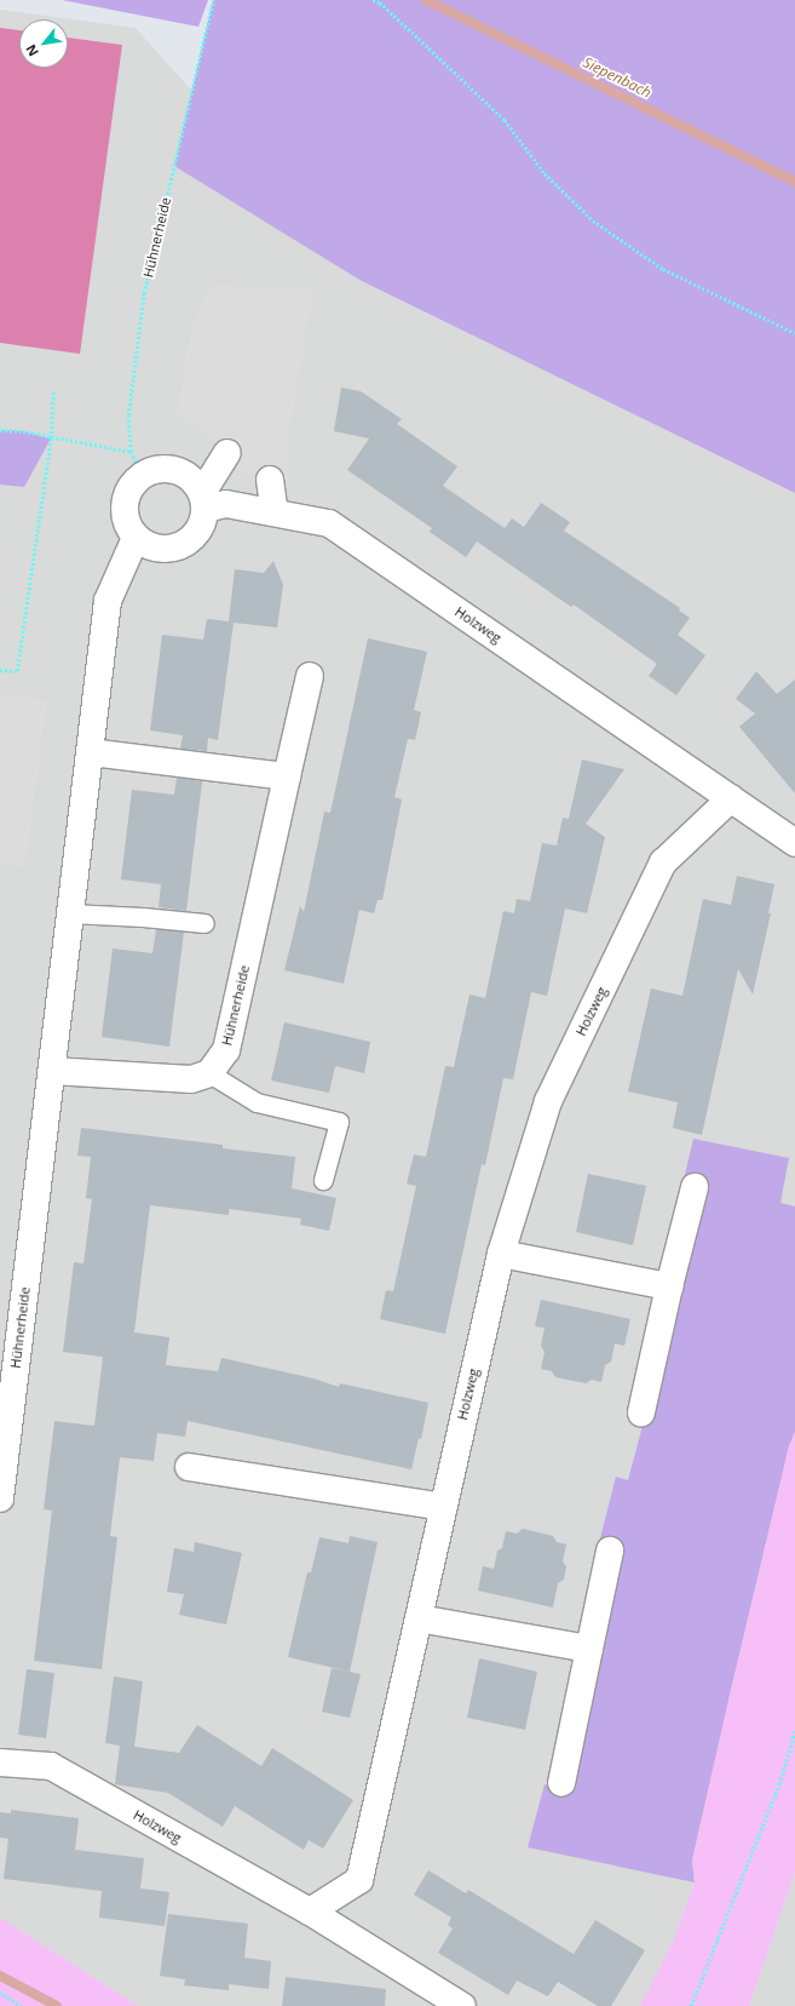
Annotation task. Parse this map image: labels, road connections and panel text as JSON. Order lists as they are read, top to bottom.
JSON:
{
  "streets": {
    "street": ["Hühnerheide", "Holzweg"]
  },
  "crossings": [
    ["Hühnerheide", "Holzweg"]
  ],
  "water": ["Siepenbach"],
  "north": "bottom left"
}
